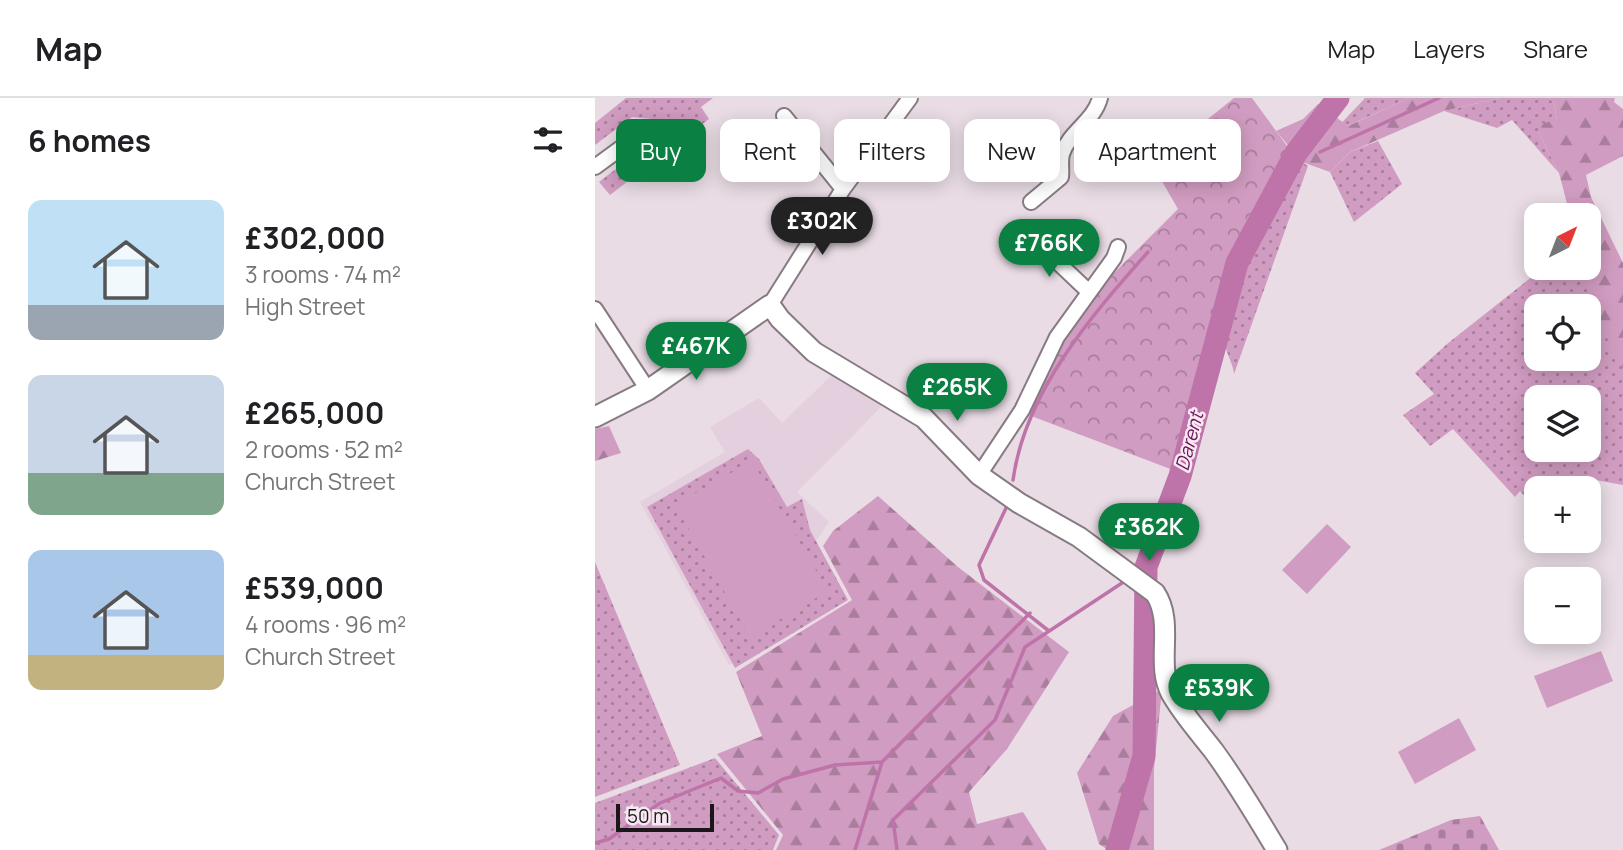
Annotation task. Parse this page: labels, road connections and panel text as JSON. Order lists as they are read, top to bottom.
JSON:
{
  "water": ["Darent"],
  "scale_bar": "50 m",
  "north": "top right",
  "page": {
    "header": "Map",
    "nav": ["Map", "Layers", "Share"],
    "heading": "6 homes",
    "chip": [
      "Buy",
      "Rent",
      "Filters",
      "New",
      "Apartment"
    ],
    "list": [
      {
        "name": "£302,000",
        "note": "3 rooms · 74 m² · High Street"
      },
      {
        "name": "£265,000",
        "note": "2 rooms · 52 m² · Church Street"
      },
      {
        "name": "£539,000",
        "note": "4 rooms · 96 m² · Church Street"
      }
    ],
    "price": [
      "£302K",
      "£766K",
      "£467K",
      "£265K",
      "£362K",
      "£539K"
    ],
    "map_buttons": ["+", "−"],
    "scale": "50 m"
  }
}
